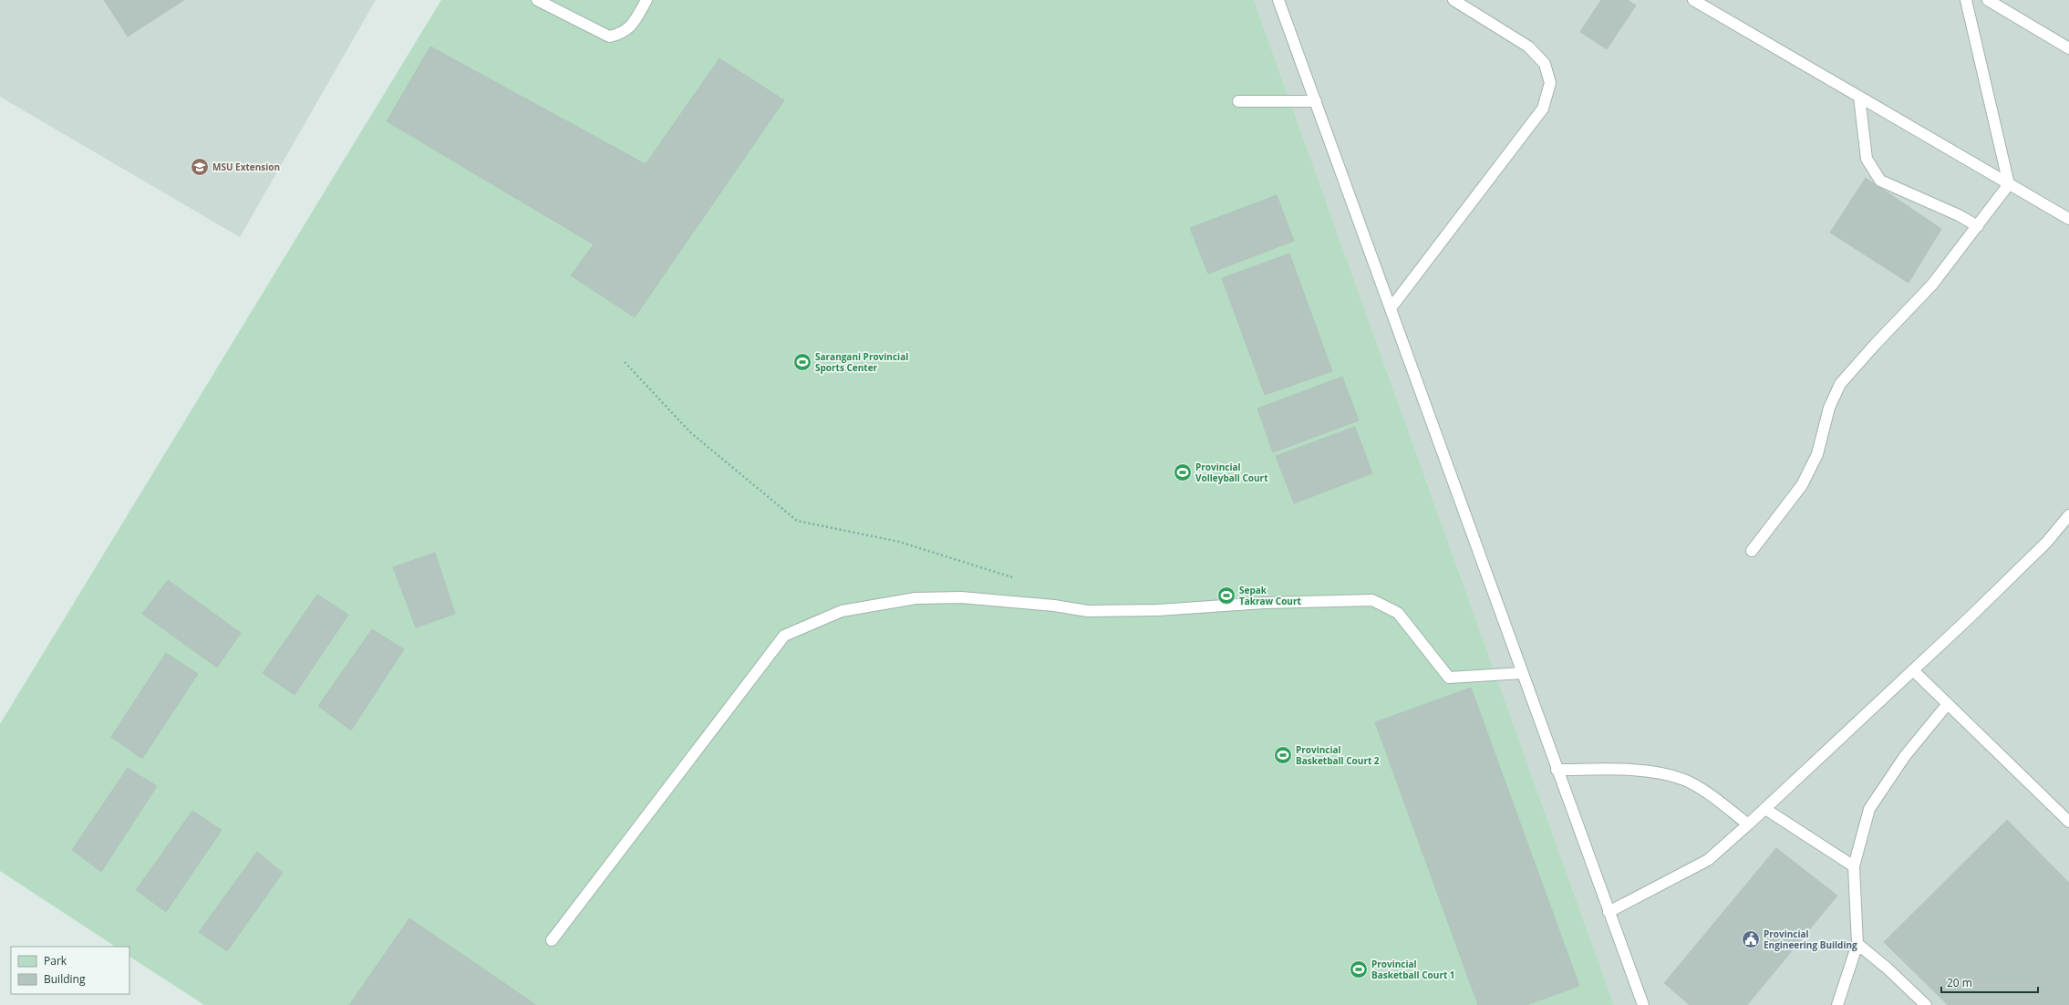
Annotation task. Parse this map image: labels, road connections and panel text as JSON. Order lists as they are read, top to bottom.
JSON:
{
  "places": {
    "school or university": ["MSU Extension"],
    "sports": [
      "Sarangani Provincial Sports Center",
      "Provincial Volleyball Court",
      "Sepak Takraw Court",
      "Provincial Basketball Court 2",
      "Provincial Basketball Court 1"
    ],
    "public building": ["Provincial Engineering Building"]
  },
  "legend": ["Park", "Building"],
  "scale_bar": "20 m"
}
